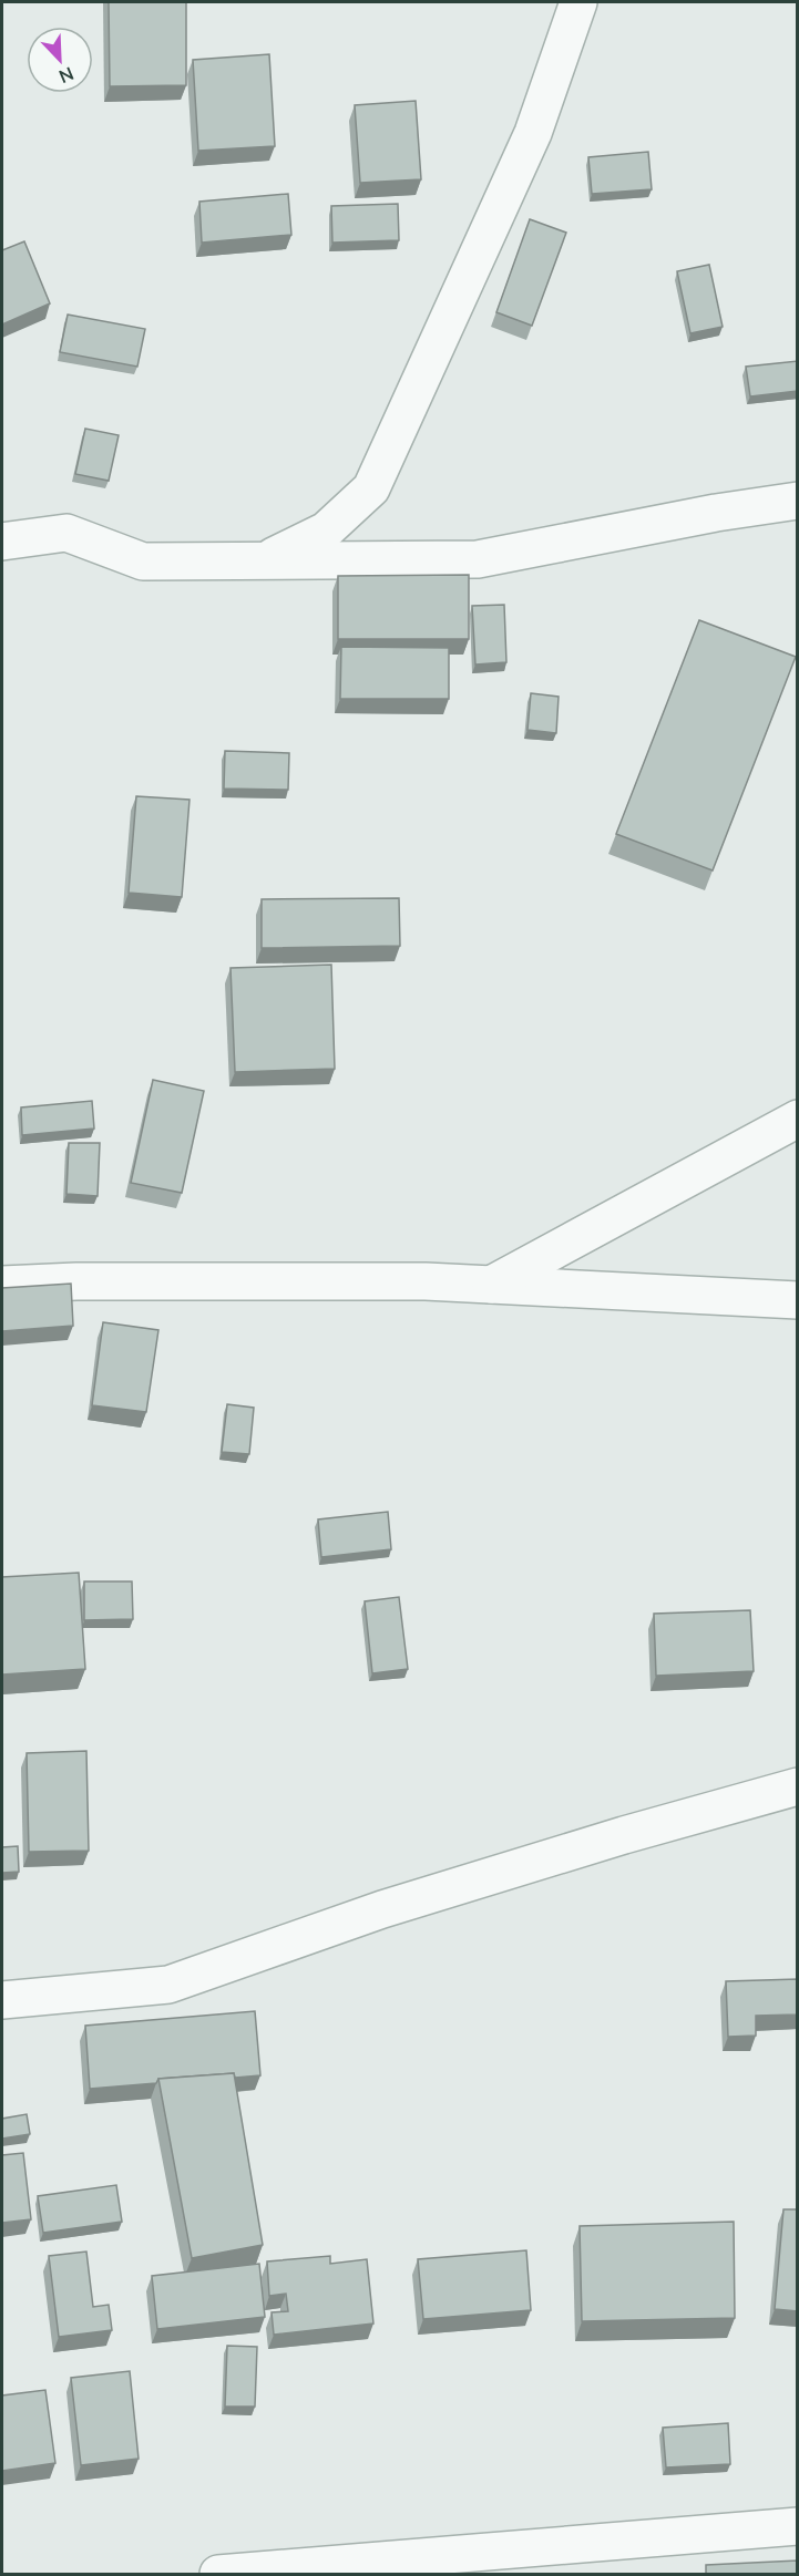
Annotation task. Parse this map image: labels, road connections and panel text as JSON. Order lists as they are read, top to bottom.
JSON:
{
  "north": "bottom right"
}
